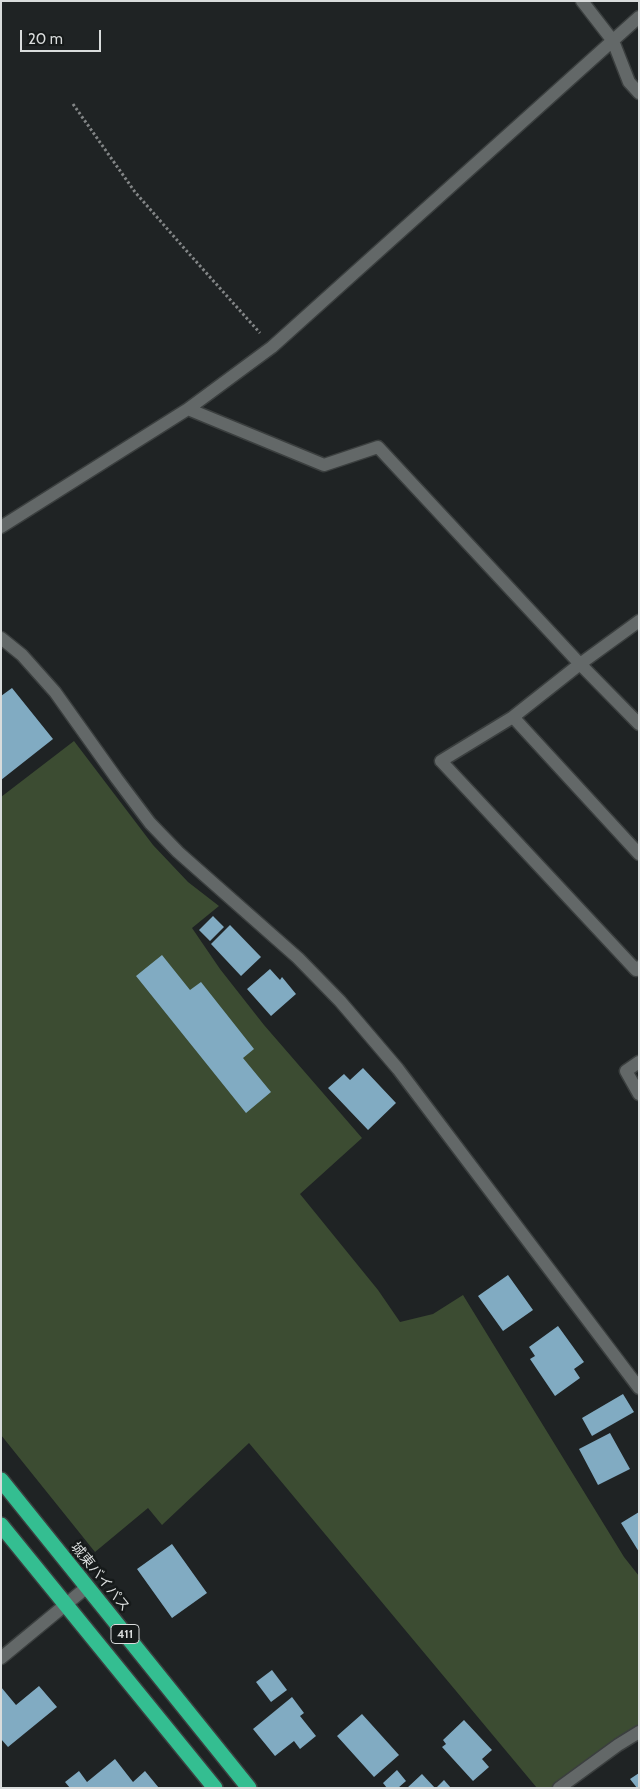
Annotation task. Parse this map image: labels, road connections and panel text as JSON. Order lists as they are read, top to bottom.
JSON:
{
  "streets": {
    "highway": ["城東バイパス", "411"]
  },
  "scale_bar": "20 m"
}
